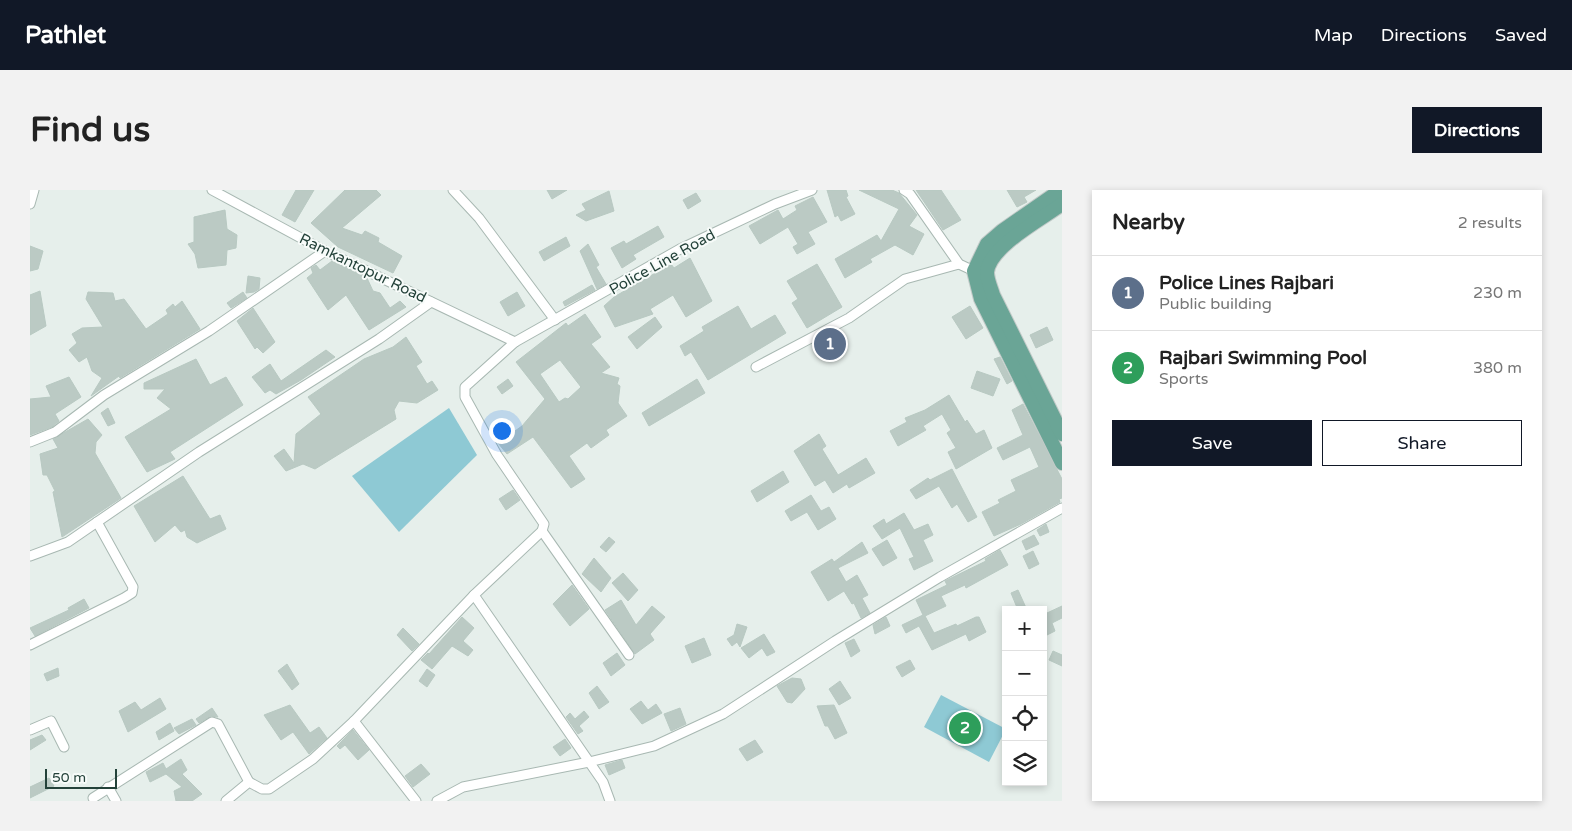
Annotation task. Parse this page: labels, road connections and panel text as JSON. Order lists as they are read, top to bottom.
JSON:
{
  "streets": {
    "street": ["Police Line Road", "Ramkantopur Road"]
  },
  "crossings": [
    ["Police Line Road", "Ramkantopur Road"]
  ],
  "scale_bar": "50 m",
  "page": {
    "header": "Pathlet",
    "nav": ["Map", "Directions", "Saved"],
    "buttons": [
      "Directions",
      ["Save", "Share"]
    ],
    "title": "Find us",
    "heading": ["Nearby", "2 results"],
    "list": [
      {
        "mark": "1",
        "name": "Police Lines Rajbari",
        "note": "Public building",
        "value": "230 m"
      },
      {
        "mark": "2",
        "name": "Rajbari Swimming Pool",
        "note": "Sports",
        "value": "380 m"
      }
    ],
    "pins": ["1", "2"],
    "map_buttons": ["+", "−"],
    "scale": "50 m"
  }
}
